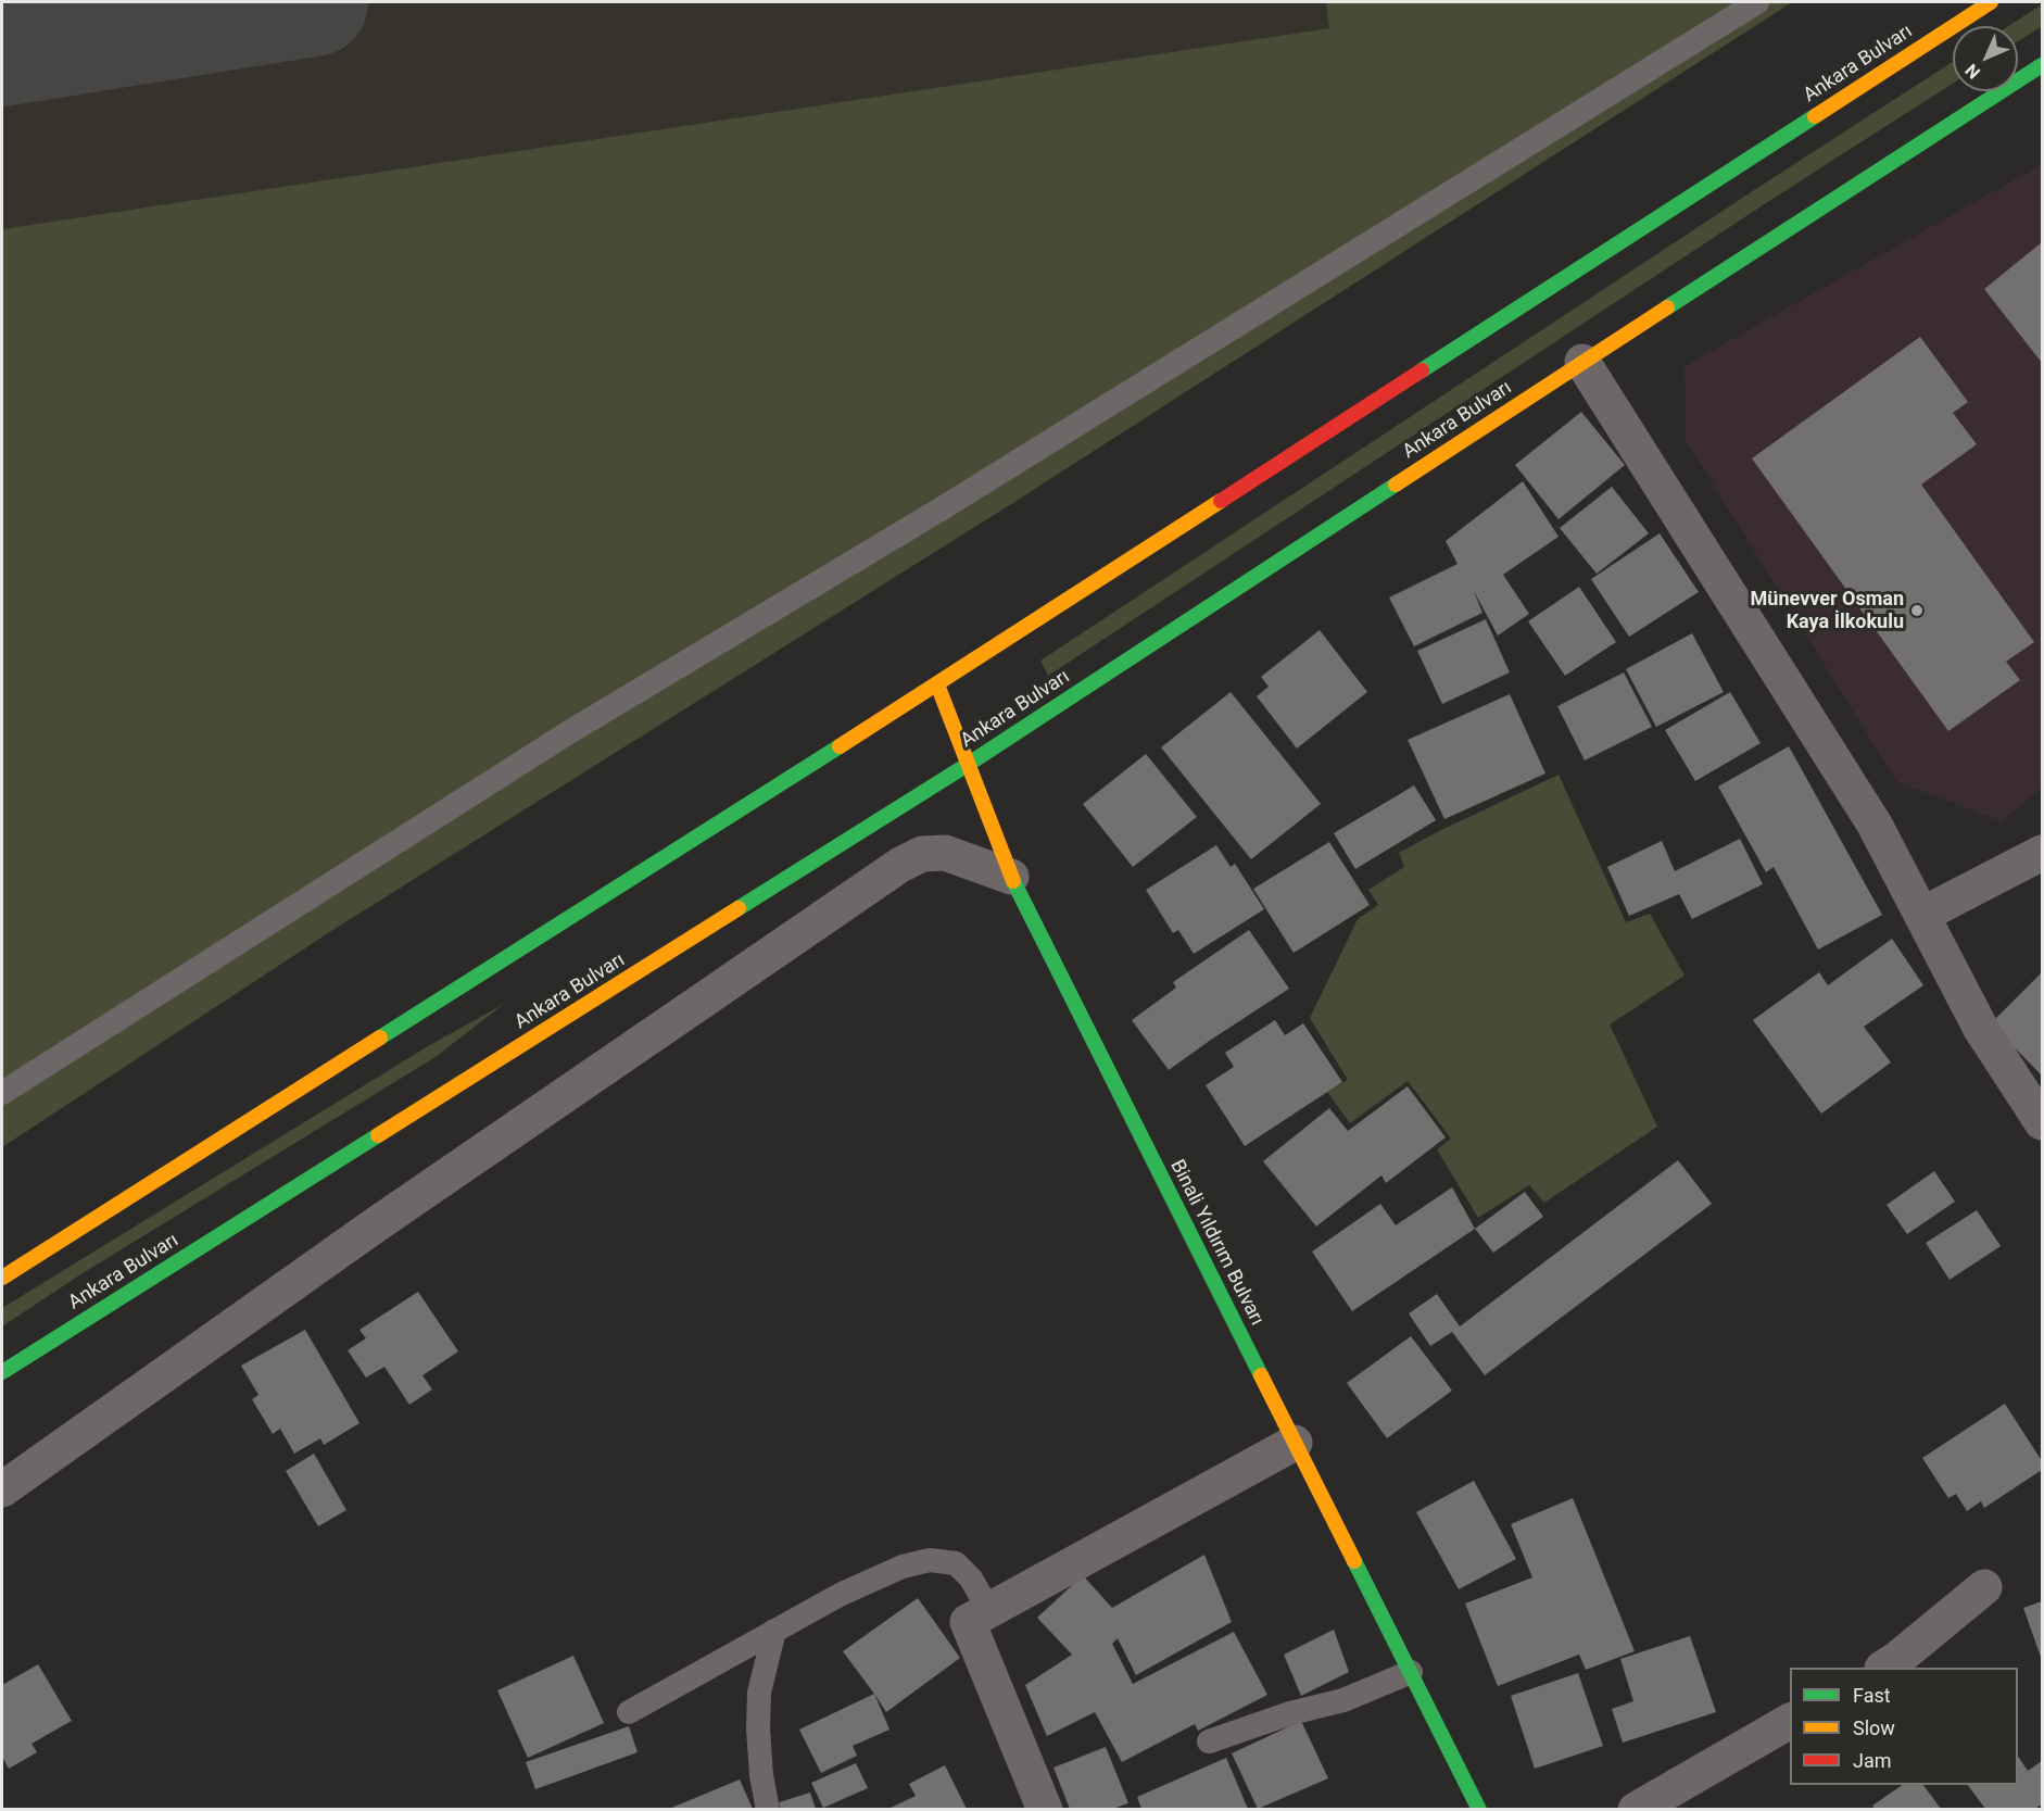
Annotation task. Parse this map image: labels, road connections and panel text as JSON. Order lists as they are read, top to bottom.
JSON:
{
  "streets": {
    "main road": ["Ankara Bulvarı", "Binali Yıldırım Bulvarı"]
  },
  "crossings": [
    ["Ankara Bulvarı", "Binali Yıldırım Bulvarı"]
  ],
  "places": ["Münevver Osman Kaya İlkokulu"],
  "legend": ["Fast", "Slow", "Jam"],
  "north": "bottom left"
}
